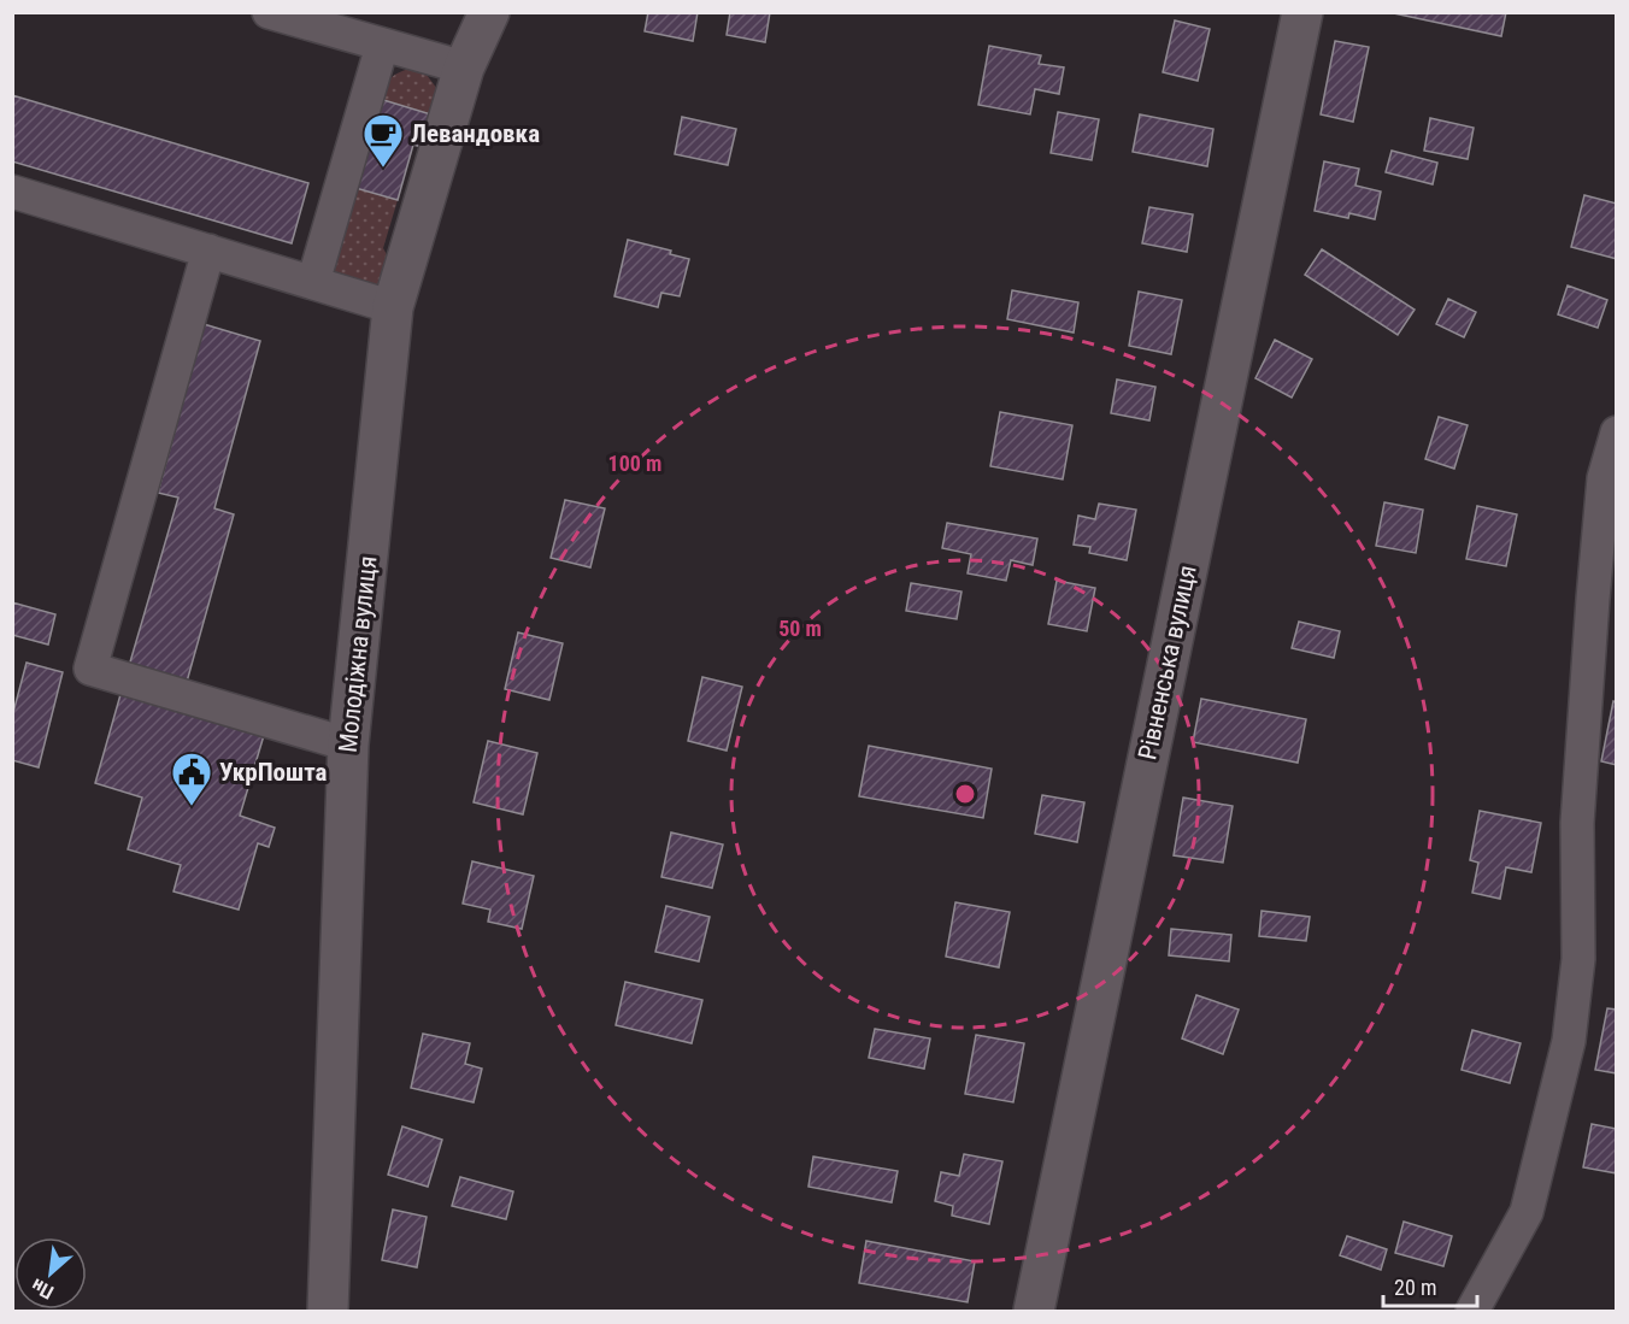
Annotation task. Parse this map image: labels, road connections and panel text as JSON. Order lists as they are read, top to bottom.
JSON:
{
  "streets": {
    "street": ["Молодіжна вулиця", "Рівненська вулиця"]
  },
  "places": {
    "cafe": ["Левандовка"],
    "public building": ["УкрПошта"]
  },
  "scale_bar": "20 m",
  "north": "bottom left",
  "rings": ["100 m", "50 m"]
}
